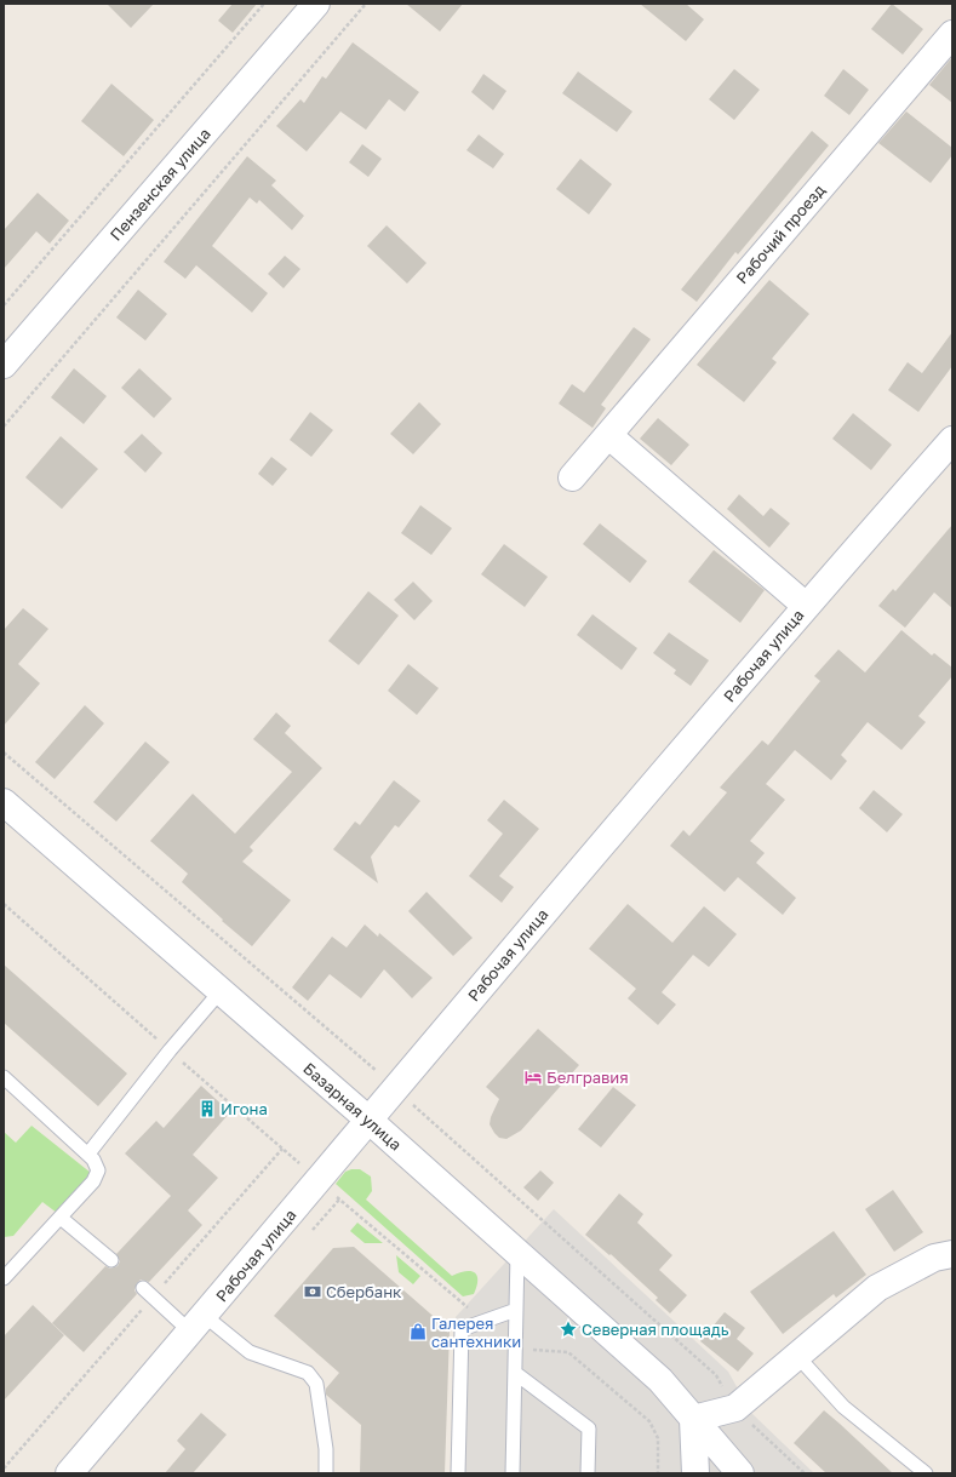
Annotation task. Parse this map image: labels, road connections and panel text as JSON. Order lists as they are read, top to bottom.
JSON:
{
  "streets": {
    "street": [
      "Пензенская улица",
      "Рабочий проезд",
      "Рабочая улица",
      "Базарная улица"
    ]
  },
  "crossings": [
    ["Рабочая улица", "Базарная улица"]
  ],
  "places": {
    "hotel": ["Белгравия"],
    "building": ["Игона"],
    "bank": ["Сбербанк"],
    "place": ["Северная площадь"],
    "shop": ["Галерея сантехники"]
  }
}
